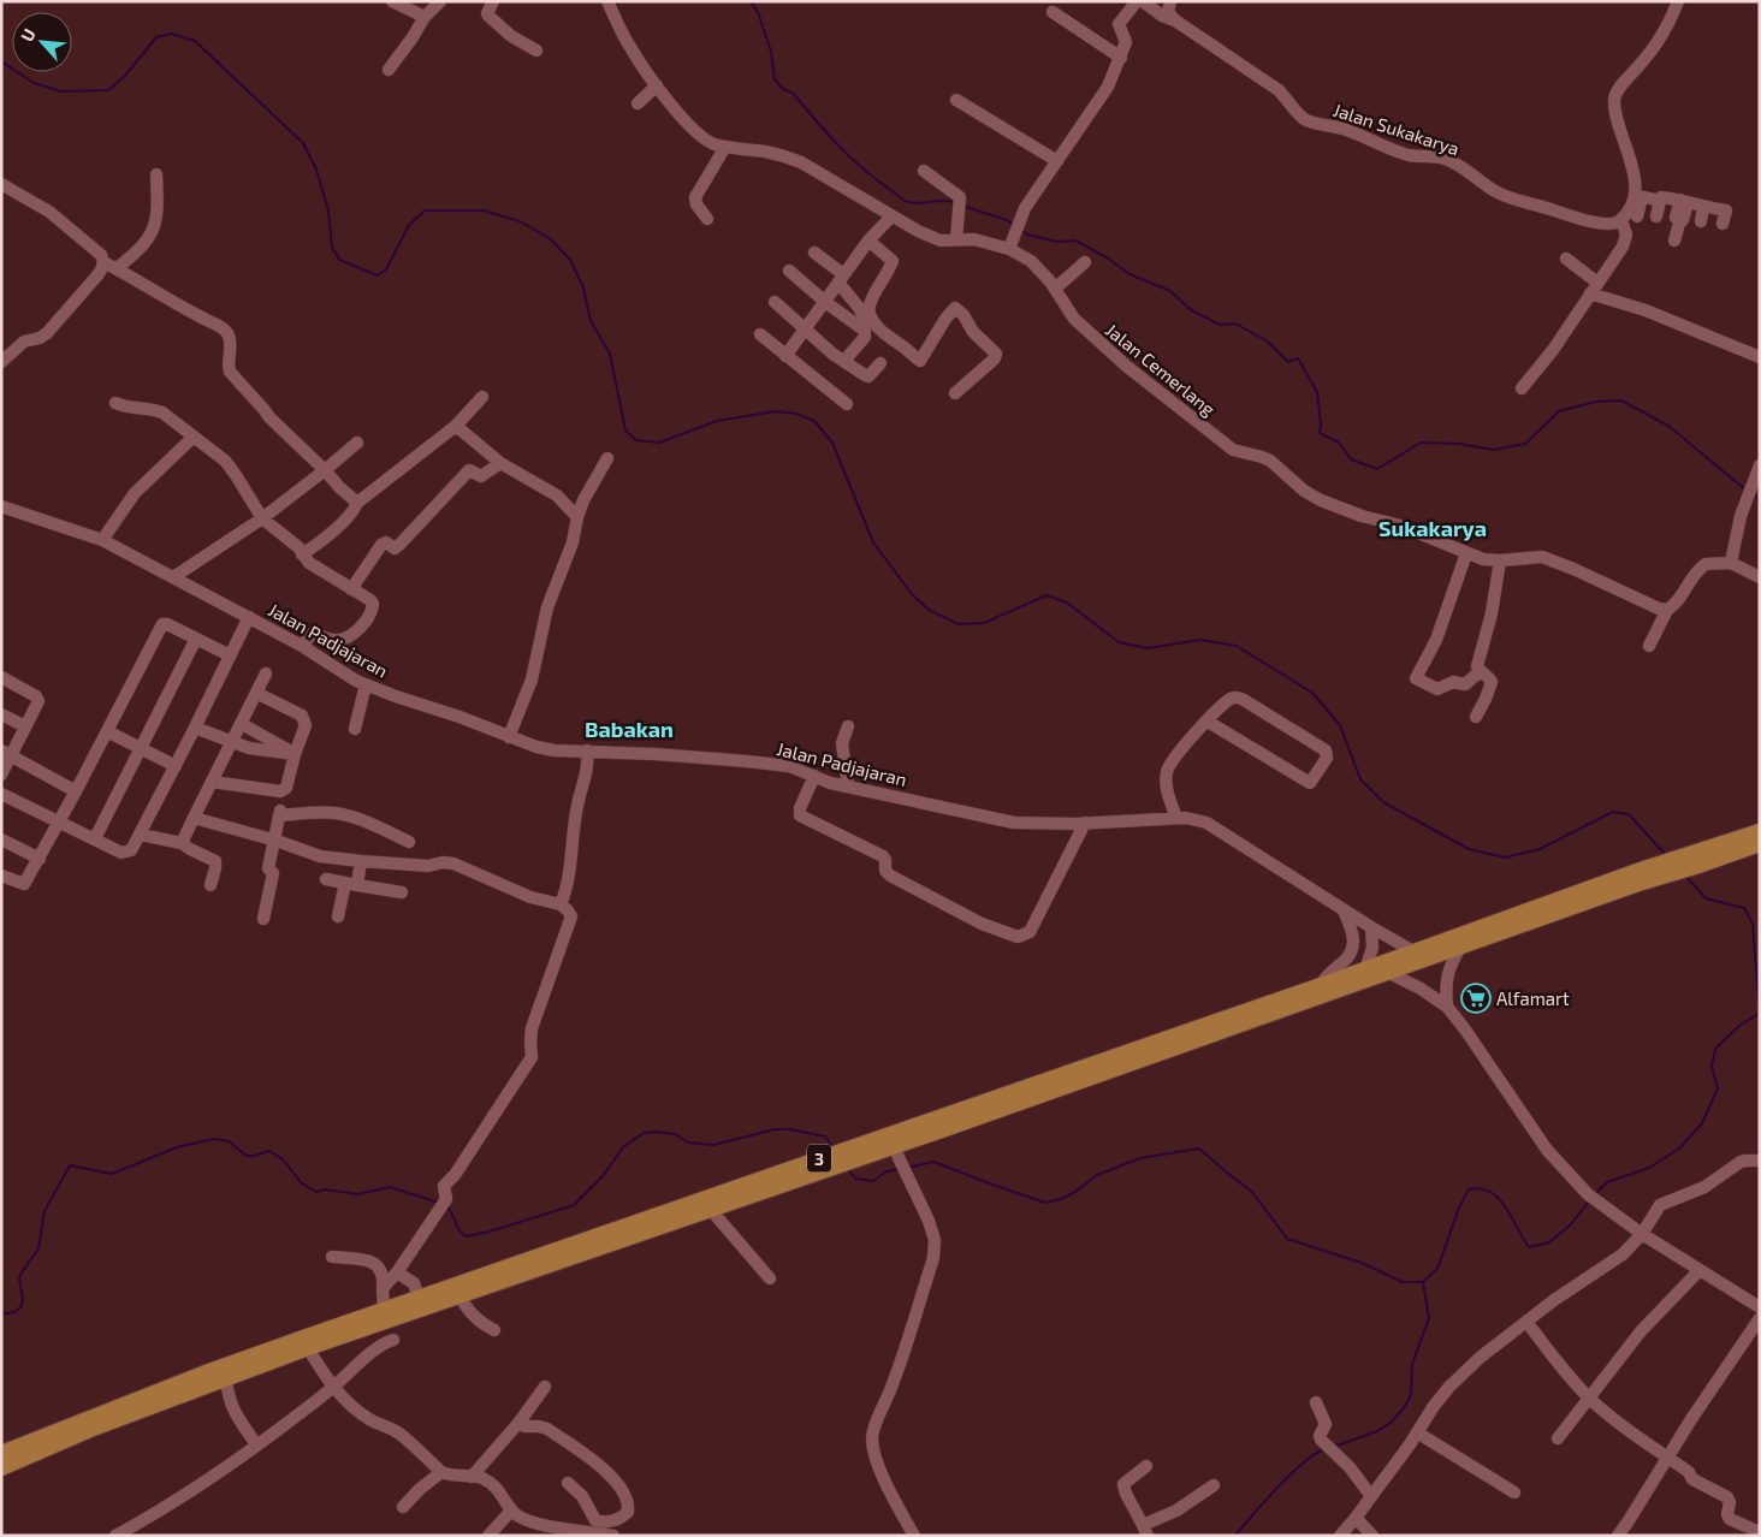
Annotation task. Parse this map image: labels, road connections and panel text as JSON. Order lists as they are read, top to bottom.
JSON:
{
  "streets": {
    "main road": ["3"],
    "street": ["Jalan Sukakarya", "Jalan Cemerlang", "Jalan Padjajaran"]
  },
  "crossings": [
    ["Jalan Padjajaran", "3"]
  ],
  "districts": ["Sukakarya", "Babakan"],
  "places": {
    "supermarket": ["Alfamart"]
  },
  "north": "top left"
}
